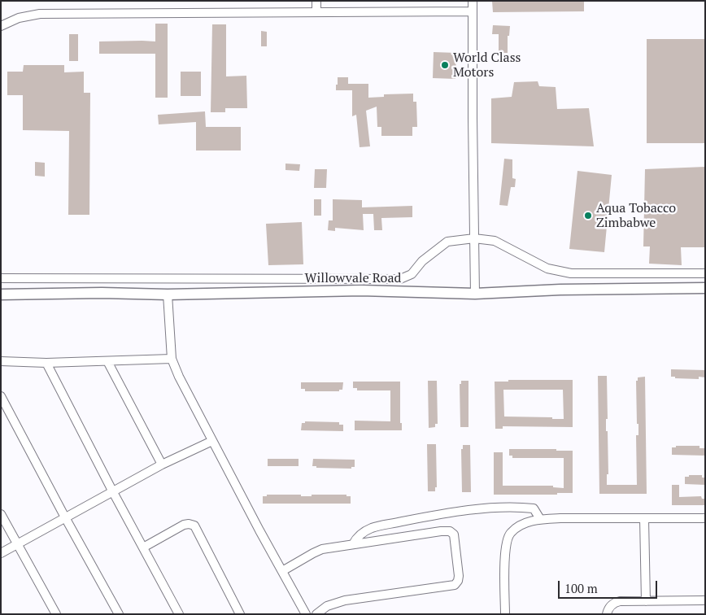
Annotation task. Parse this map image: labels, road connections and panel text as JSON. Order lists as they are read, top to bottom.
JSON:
{
  "streets": {
    "main road": ["Willowvale Road"]
  },
  "places": ["World Class Motors", "Aqua Tobacco Zimbabwe"],
  "scale_bar": "100 m"
}
